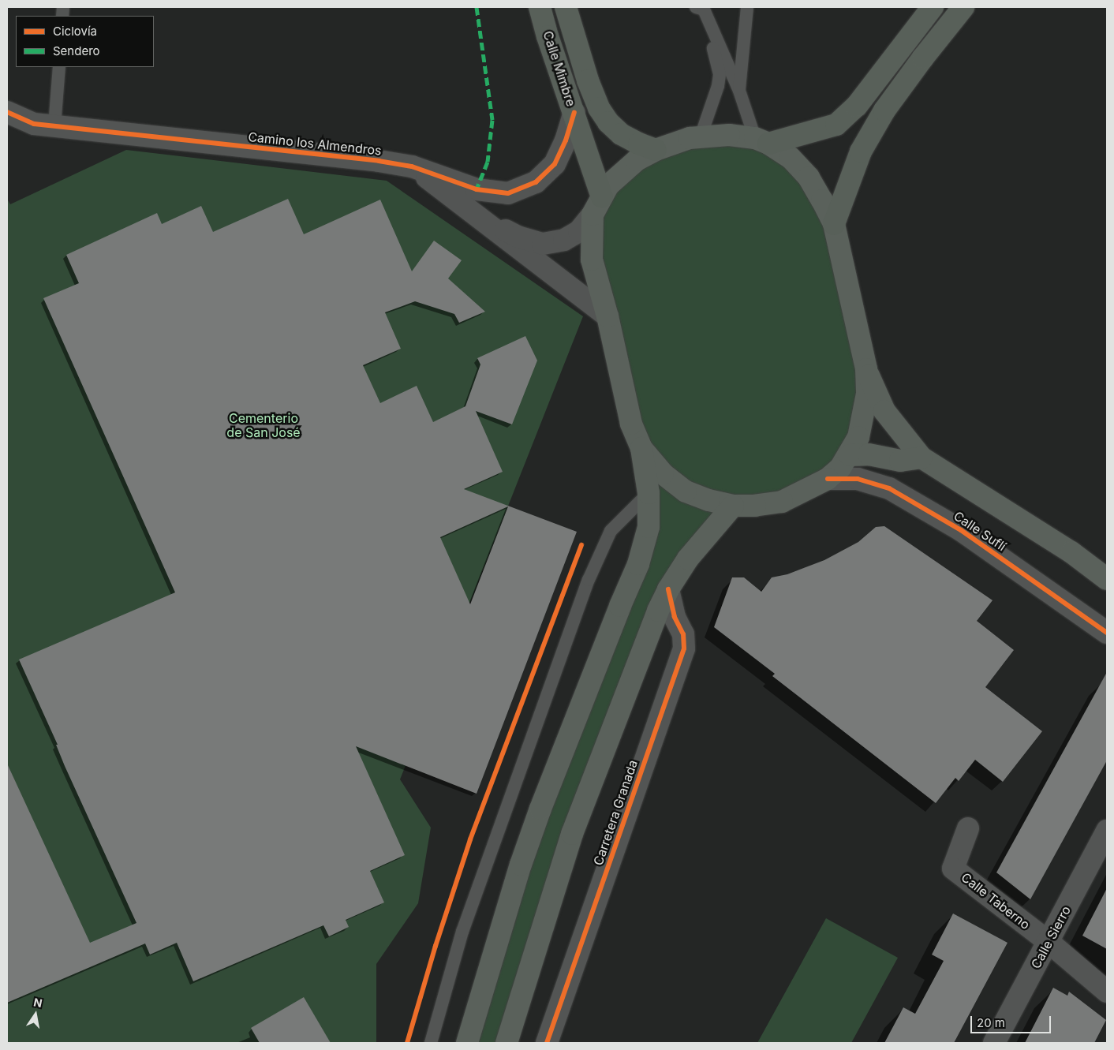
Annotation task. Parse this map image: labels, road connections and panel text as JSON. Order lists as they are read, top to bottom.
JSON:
{
  "streets": {
    "highway": ["Calle Mimbre"],
    "street": [
      "Camino los Almendros",
      "Calle Suflí",
      "Carretera Granada",
      "Calle Taberno",
      "Calle Sierro"
    ]
  },
  "crossings": [
    ["Calle Mimbre", "Camino los Almendros"],
    ["Calle Taberno", "Calle Sierro"]
  ],
  "parks": ["Cementerio de San José"],
  "legend": ["Ciclovía", "Sendero"],
  "scale_bar": "20 m",
  "north": "top"
}
